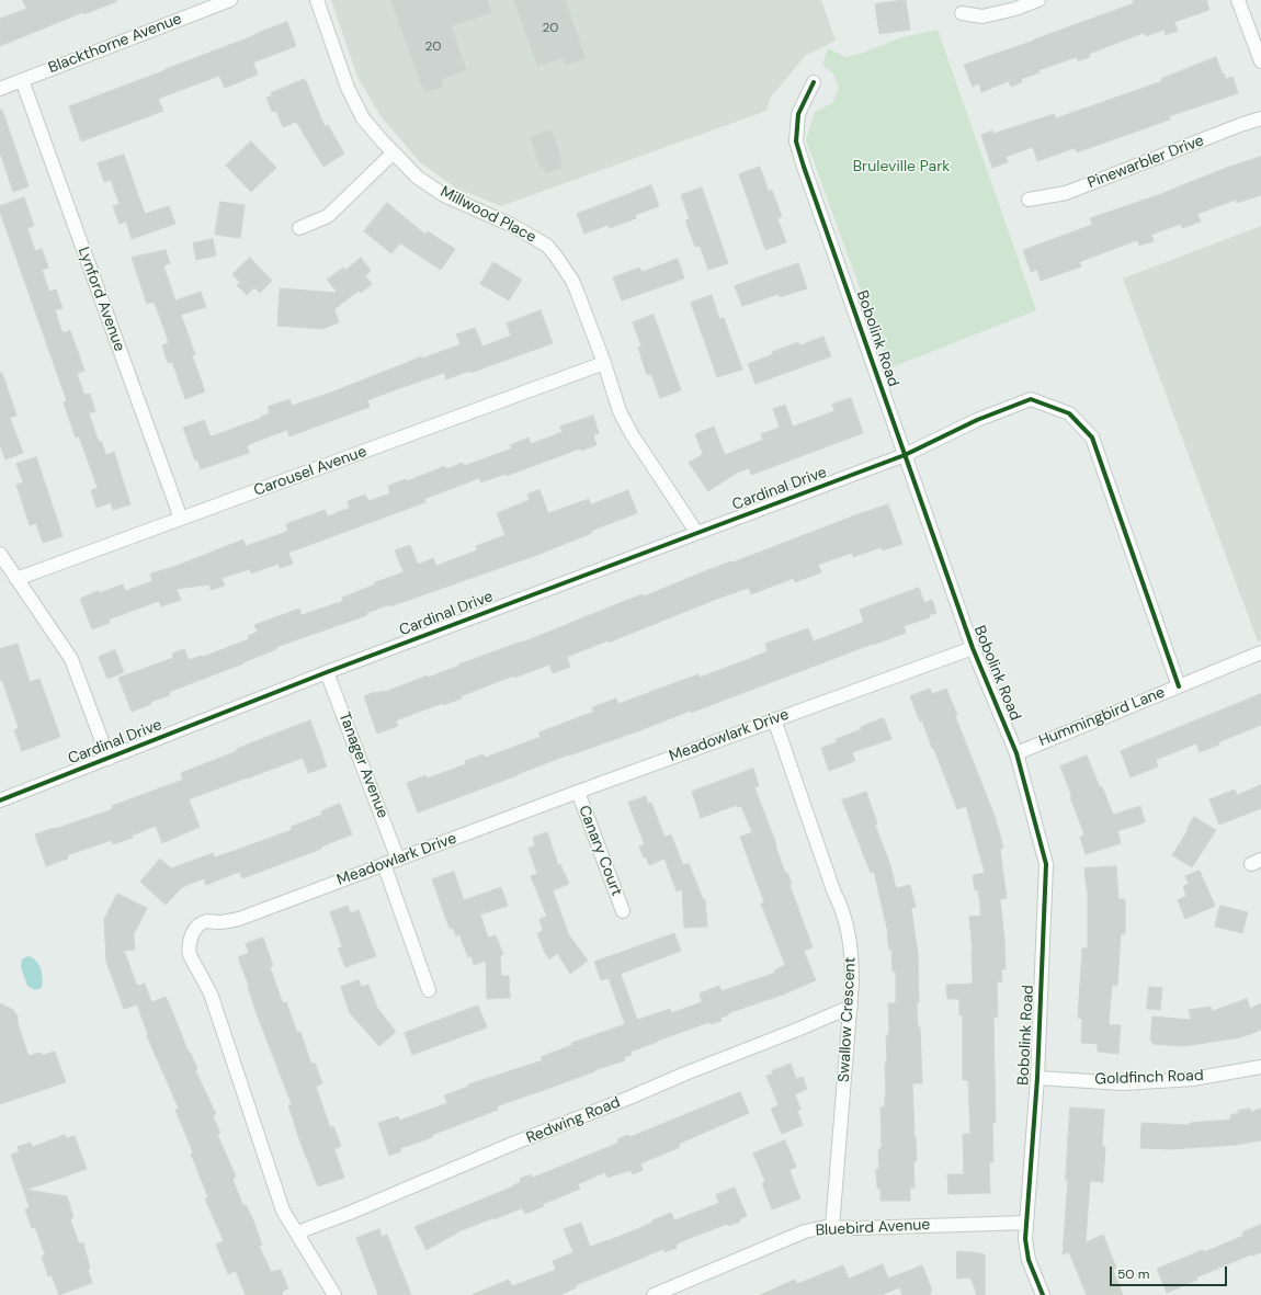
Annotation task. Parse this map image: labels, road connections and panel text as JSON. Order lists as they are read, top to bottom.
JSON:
{
  "streets": {
    "street": [
      "Blackthorne Avenue",
      "Pinewarbler Drive",
      "Millwood Place",
      "Lynford Avenue",
      "Bobolink Road",
      "Carousel Avenue",
      "Cardinal Drive",
      "Hummingbird Lane",
      "Meadowlark Drive",
      "Tanager Avenue",
      "Canary Court",
      "Swallow Crescent",
      "Goldfinch Road",
      "Redwing Road",
      "Bluebird Avenue"
    ]
  },
  "crossings": [
    ["Blackthorne Avenue", "Lynford Avenue"],
    ["Millwood Place", "Carousel Avenue"],
    ["Millwood Place", "Cardinal Drive"],
    ["Lynford Avenue", "Carousel Avenue"],
    ["Bobolink Road", "Cardinal Drive"],
    ["Bobolink Road", "Hummingbird Lane"],
    ["Bobolink Road", "Meadowlark Drive"],
    ["Bobolink Road", "Goldfinch Road"],
    ["Bobolink Road", "Bluebird Avenue"],
    ["Cardinal Drive", "Hummingbird Lane"],
    ["Cardinal Drive", "Tanager Avenue"],
    ["Meadowlark Drive", "Tanager Avenue"],
    ["Meadowlark Drive", "Canary Court"],
    ["Meadowlark Drive", "Swallow Crescent"],
    ["Meadowlark Drive", "Redwing Road"],
    ["Swallow Crescent", "Redwing Road"],
    ["Swallow Crescent", "Bluebird Avenue"]
  ],
  "parks": ["Bruleville Park"],
  "house_numbers": ["20", "20"],
  "scale_bar": "50 m"
}
